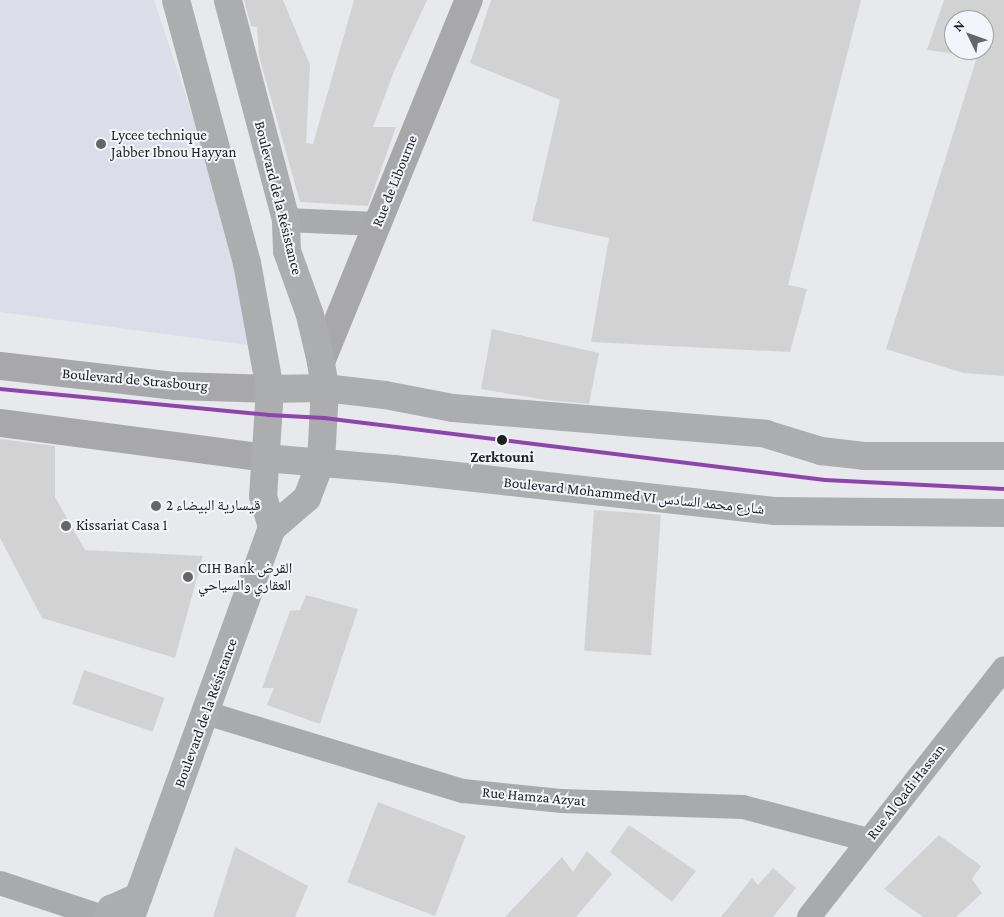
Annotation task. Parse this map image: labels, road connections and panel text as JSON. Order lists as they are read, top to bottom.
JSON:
{
  "streets": {
    "main road": [
      "Rue de Libourne",
      "Boulevard de la Résistance",
      "Boulevard de Strasbourg",
      "Boulevard Mohammed VI شارع محمد السادس"
    ],
    "street": ["Rue Al Qadi Hassan", "Rue Hamza Azyat"]
  },
  "crossings": [
    ["Rue de Libourne", "Boulevard de la Résistance"],
    ["Boulevard de la Résistance", "Boulevard Mohammed VI شارع محمد السادس"],
    ["Boulevard de la Résistance", "Rue Hamza Azyat"],
    ["Rue Al Qadi Hassan", "Rue Hamza Azyat"]
  ],
  "places": [
    "Lycee technique Jabber Ibnou Hayyan",
    "Zerktouni",
    "قيسارية البيضاء 2",
    "Kissariat Casa 1",
    "CIH Bank القرض العقاري والسياحي"
  ],
  "north": "top left"
}
